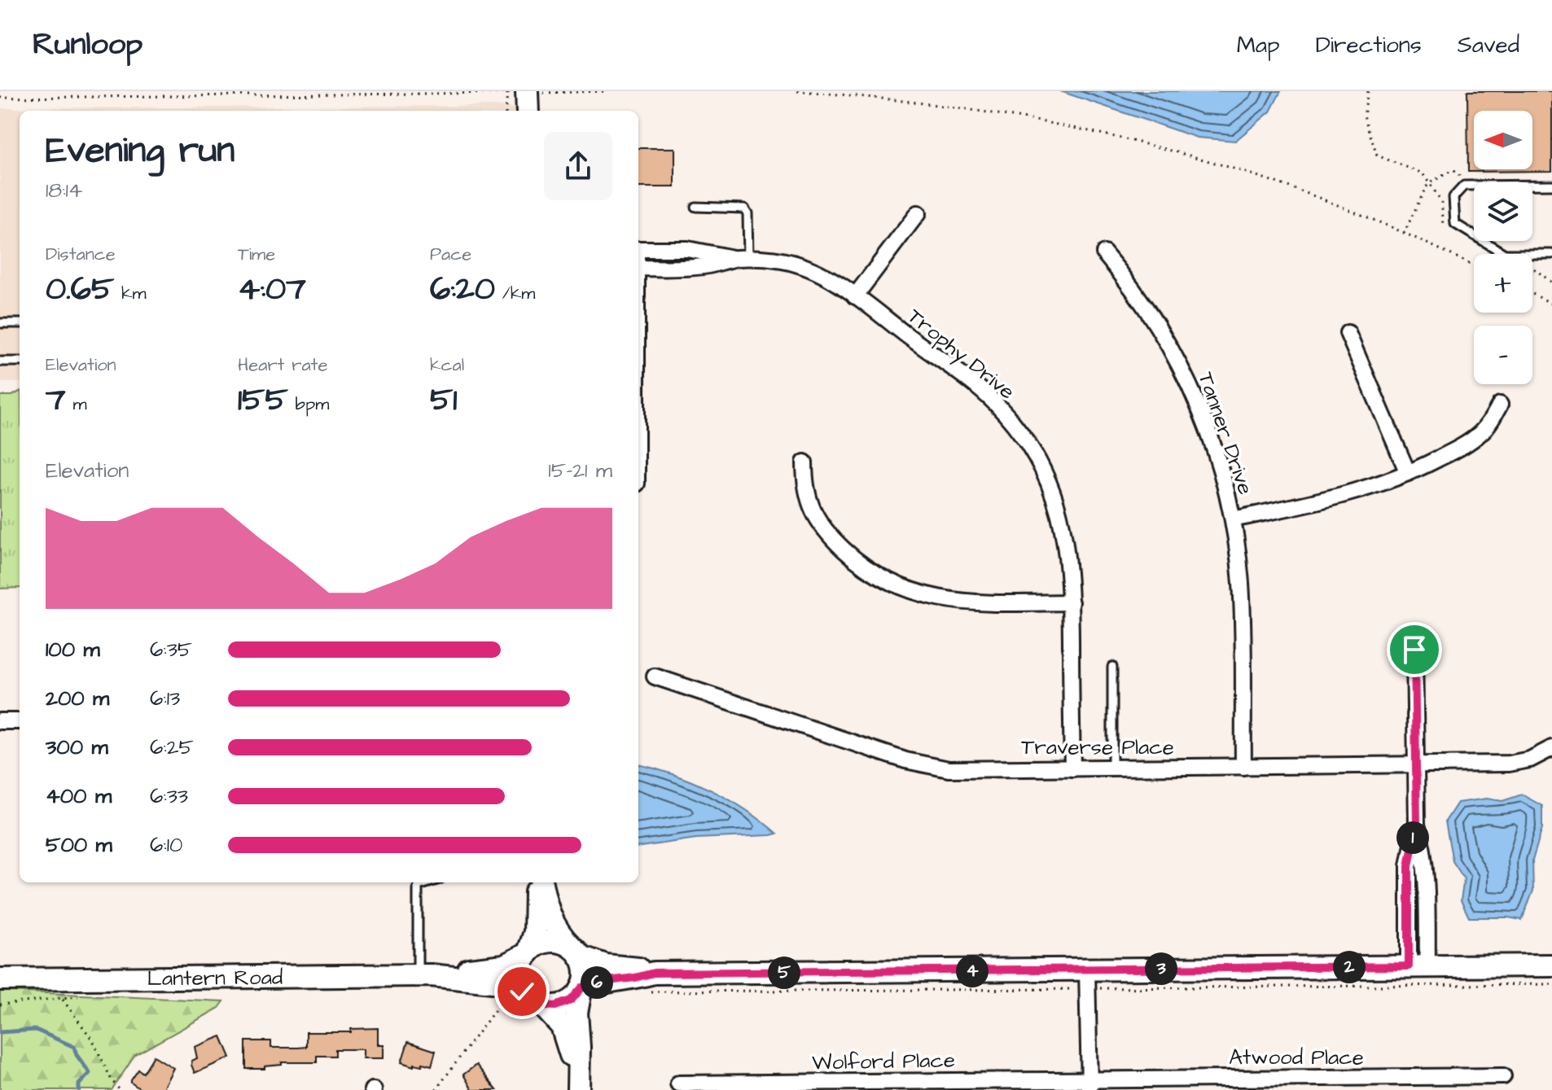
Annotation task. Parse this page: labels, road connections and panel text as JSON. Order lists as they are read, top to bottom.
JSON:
{
  "streets": {
    "street": [
      "Trophy Drive",
      "Tanner Drive",
      "Traverse Place",
      "Lantern Road",
      "Atwood Place",
      "Wolford Place"
    ]
  },
  "crossings": [
    ["Trophy Drive", "Traverse Place"],
    ["Tanner Drive", "Traverse Place"],
    ["Atwood Place", "Wolford Place"]
  ],
  "north": "left",
  "page": {
    "header": "Runloop",
    "nav": ["Map", "Directions", "Saved"],
    "map_buttons": ["+", "−"],
    "heading": ["Evening run", "18:14"],
    "stats": [
      ["Distance", "0.65 km"],
      ["Time", "4:07"],
      ["Pace", "6:20 /km"],
      ["Elevation", "7 m"],
      ["Heart rate", "155 bpm"],
      ["kcal", "51"]
    ],
    "chart": ["Elevation", "15–21 m"],
    "list": [
      {
        "name": "100 m",
        "note": "6:35"
      },
      {
        "name": "200 m",
        "note": "6:13"
      },
      {
        "name": "300 m",
        "note": "6:25"
      },
      {
        "name": "400 m",
        "note": "6:33"
      },
      {
        "name": "500 m",
        "note": "6:10"
      }
    ],
    "pins": [
      "1",
      "2",
      "3",
      "4",
      "5",
      "6"
    ]
  }
}
